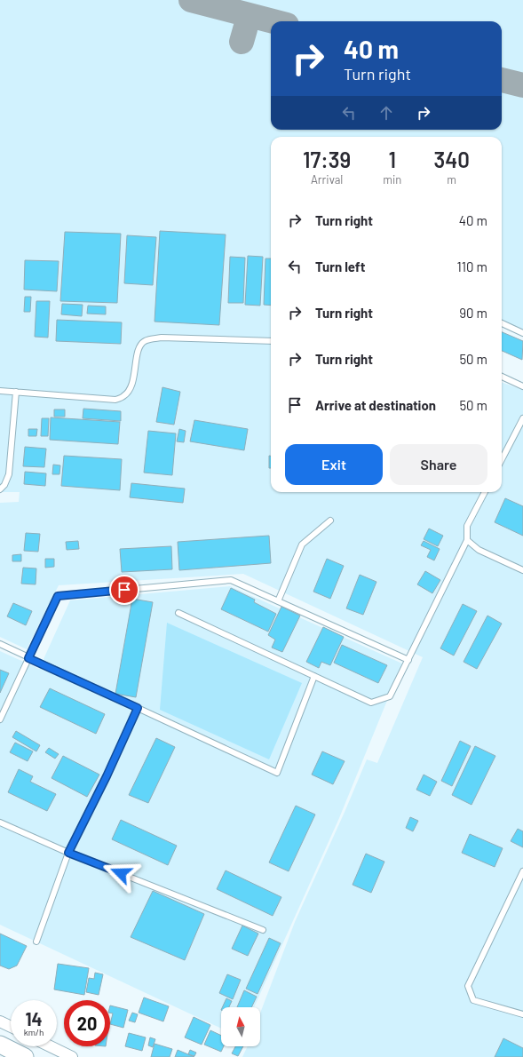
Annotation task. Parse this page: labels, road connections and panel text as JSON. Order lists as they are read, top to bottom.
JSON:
{
  "north": "top",
  "page": {
    "turn": ["40 m", "Turn right"],
    "eta": [
      "17:39",
      "Arrival",
      "1",
      "min",
      "340",
      "m"
    ],
    "list": [
      {
        "name": "Turn right",
        "value": "40 m"
      },
      {
        "name": "Turn left",
        "value": "110 m"
      },
      {
        "name": "Turn right",
        "value": "90 m"
      },
      {
        "name": "Turn right",
        "value": "50 m"
      },
      {
        "name": "Arrive at destination",
        "value": "50 m"
      }
    ],
    "buttons": ["Exit", "Share"],
    "speed": "14 km/h",
    "limit": "20"
  }
}
